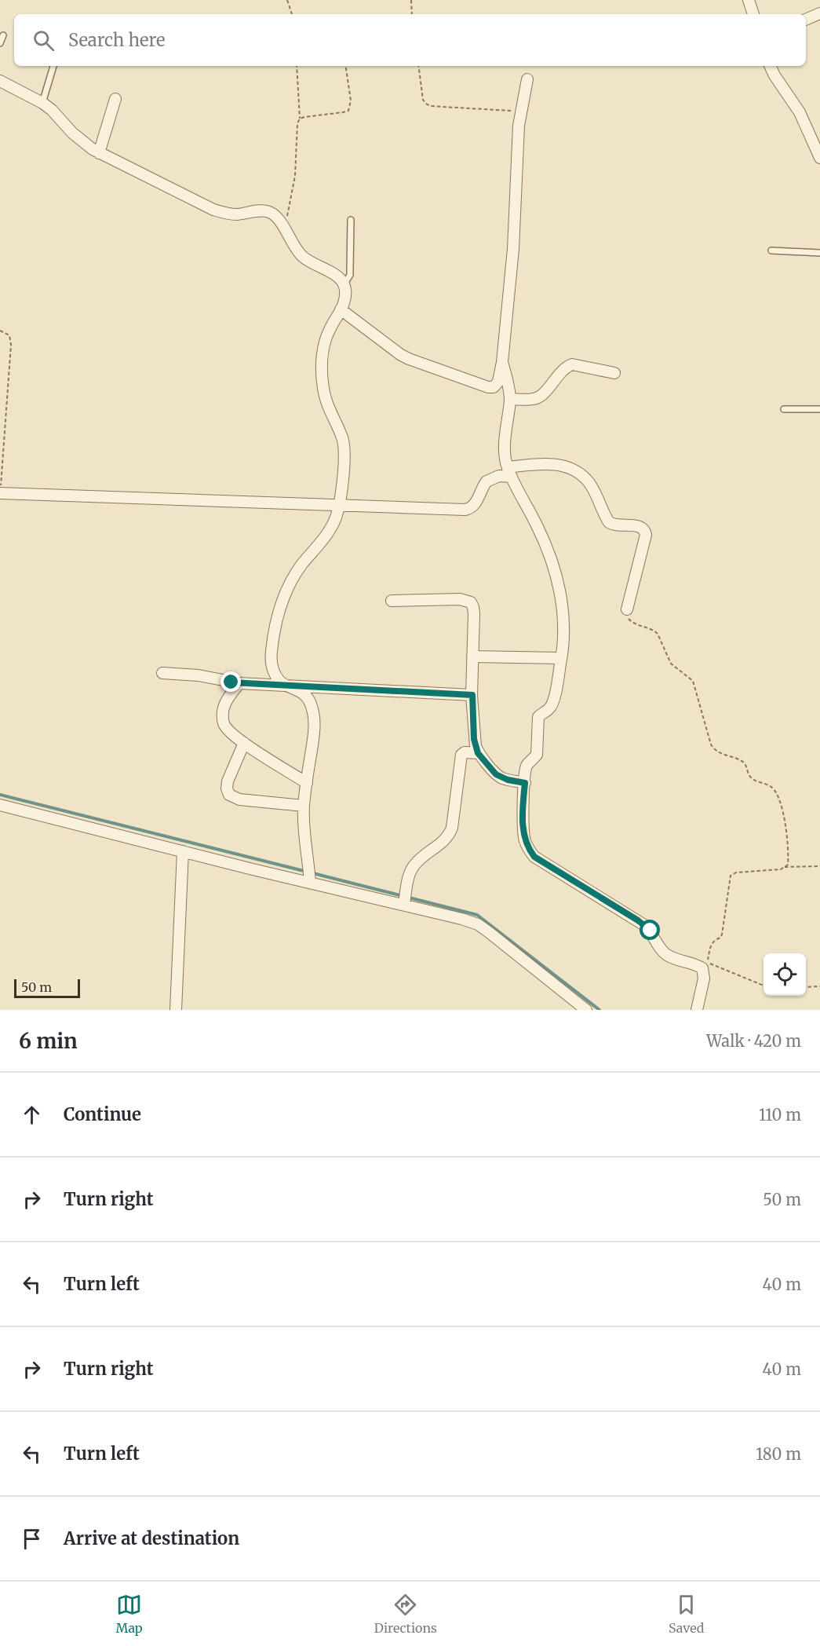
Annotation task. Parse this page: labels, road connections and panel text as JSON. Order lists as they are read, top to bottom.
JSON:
{
  "scale_bar": "50 m",
  "page": {
    "search": "Search here",
    "scale": "50 m",
    "heading": ["6 min", "Walk · 420 m"],
    "list": [
      ["Continue", "110 m"],
      ["Turn right", "50 m"],
      ["Turn left", "40 m"],
      ["Turn right", "40 m"],
      ["Turn left", "180 m"],
      "Arrive at destination"
    ],
    "nav": ["Map", "Directions", "Saved"]
  }
}
